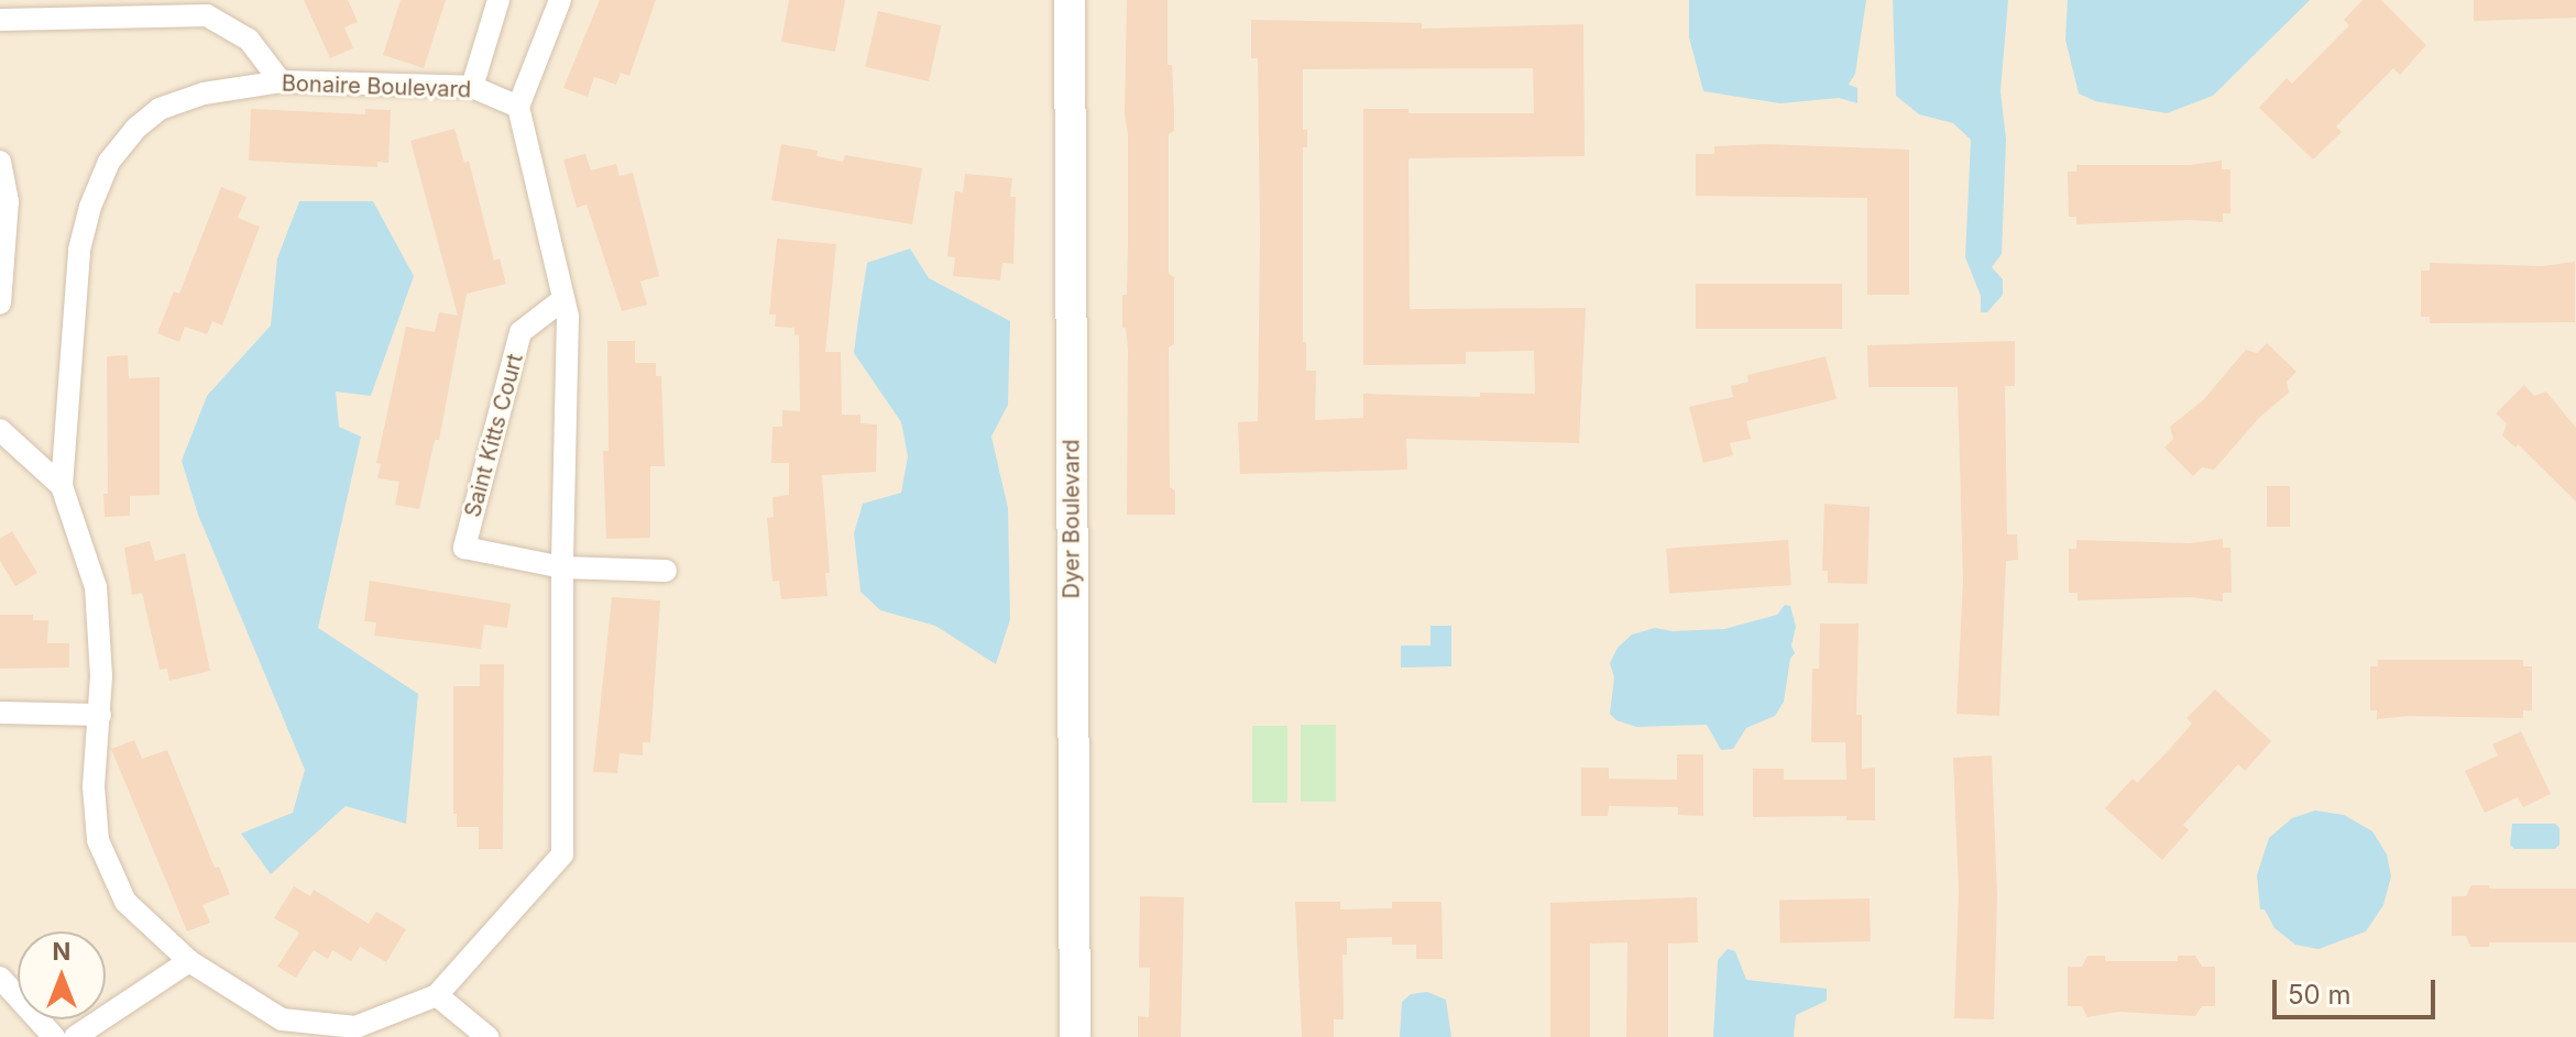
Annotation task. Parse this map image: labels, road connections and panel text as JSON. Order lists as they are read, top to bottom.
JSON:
{
  "streets": {
    "main road": ["Dyer Boulevard"],
    "street": ["Bonaire Boulevard", "Saint Kitts Court"]
  },
  "crossings": [
    ["Bonaire Boulevard", "Saint Kitts Court"]
  ],
  "scale_bar": "50 m",
  "north": "top"
}
